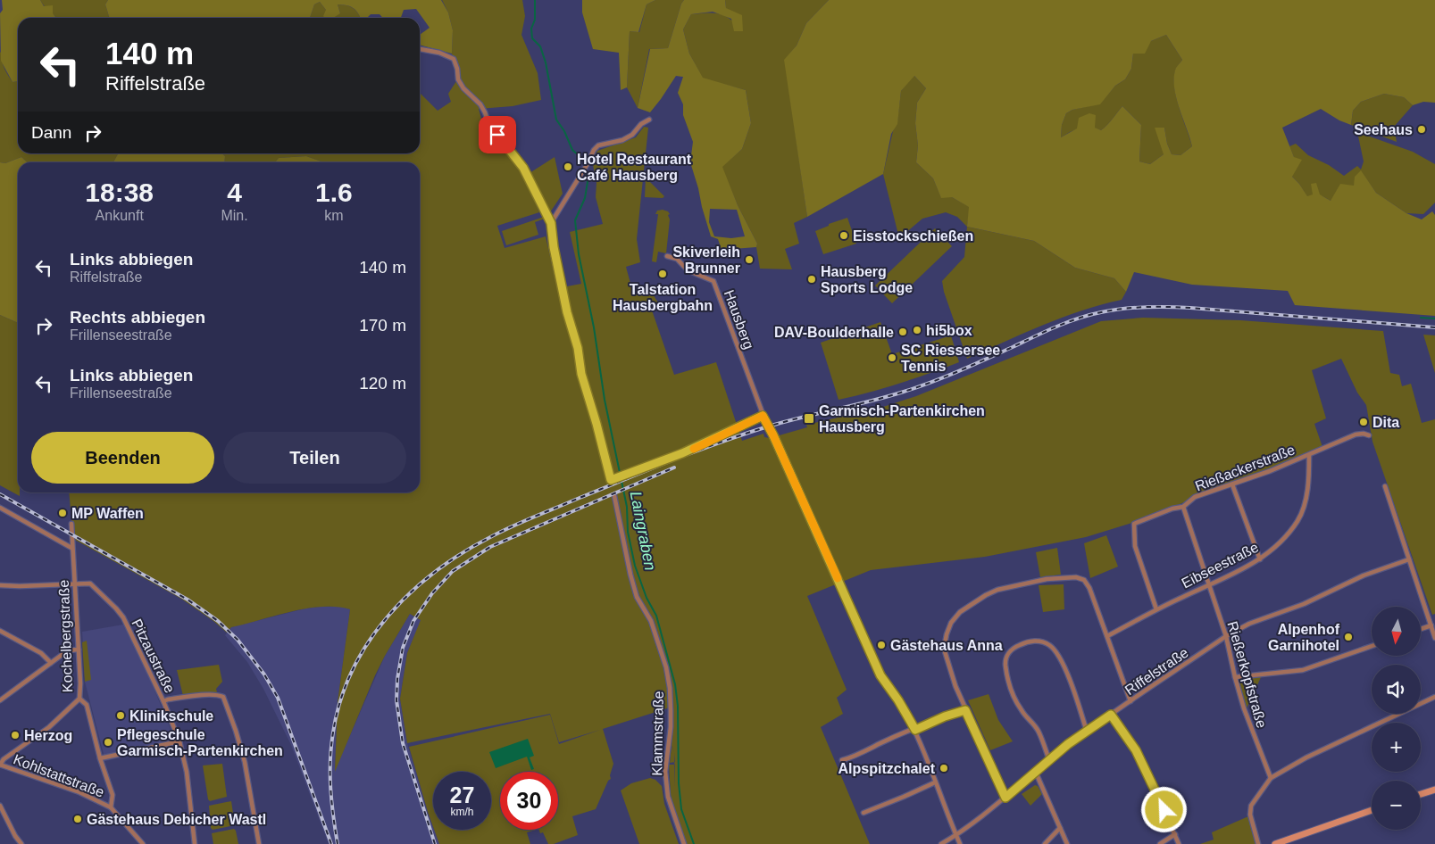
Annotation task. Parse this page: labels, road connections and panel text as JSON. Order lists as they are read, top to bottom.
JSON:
{
  "streets": {
    "street": [
      "Hausberg",
      "Rießackerstraße",
      "Eibseestraße",
      "Kochelbergstraße",
      "Pitzaustraße",
      "Riffelstraße",
      "Rießerkopfstraße",
      "Klammstraße",
      "Kohlstattstraße"
    ]
  },
  "crossings": [
    ["Hausberg", "Riffelstraße"],
    ["Rießackerstraße", "Eibseestraße"],
    ["Rießackerstraße", "Rießerkopfstraße"],
    ["Eibseestraße", "Rießerkopfstraße"],
    ["Kochelbergstraße", "Pitzaustraße"],
    ["Kochelbergstraße", "Kohlstattstraße"],
    ["Riffelstraße", "Rießerkopfstraße"]
  ],
  "water": ["Laingraben"],
  "places": {
    "other": [
      "Seehaus",
      "Hotel Restaurant Café Hausberg",
      "Eisstockschießen",
      "Skiverleih Brunner",
      "Talstation Hausbergbahn",
      "Hausberg Sports Lodge",
      "hi5box",
      "DAV-Boulderhalle",
      "SC Riessersee Tennis",
      "Dita",
      "MP Waffen",
      "Alpenhof Garnihotel",
      "Gästehaus Anna",
      "Klinikschule",
      "Herzog",
      "Pflegeschule Garmisch-Partenkirchen",
      "Alpspitzchalet",
      "Gästehaus Debicher Wastl"
    ],
    "transit": ["Garmisch-Partenkirchen Hausberg"]
  },
  "north": "bottom",
  "page": {
    "turn": ["140 m", "Riffelstraße"],
    "then": "Dann",
    "eta": [
      "18:38",
      "Ankunft",
      "4",
      "Min.",
      "1.6",
      "km"
    ],
    "list": [
      {
        "name": "Links abbiegen",
        "note": "Riffelstraße",
        "value": "140 m"
      },
      {
        "name": "Rechts abbiegen",
        "note": "Frillenseestraße",
        "value": "170 m"
      },
      {
        "name": "Links abbiegen",
        "note": "Frillenseestraße",
        "value": "120 m"
      }
    ],
    "buttons": ["Beenden", "Teilen"],
    "map_buttons": ["+", "−"],
    "speed": "27 km/h",
    "limit": "30"
  }
}
